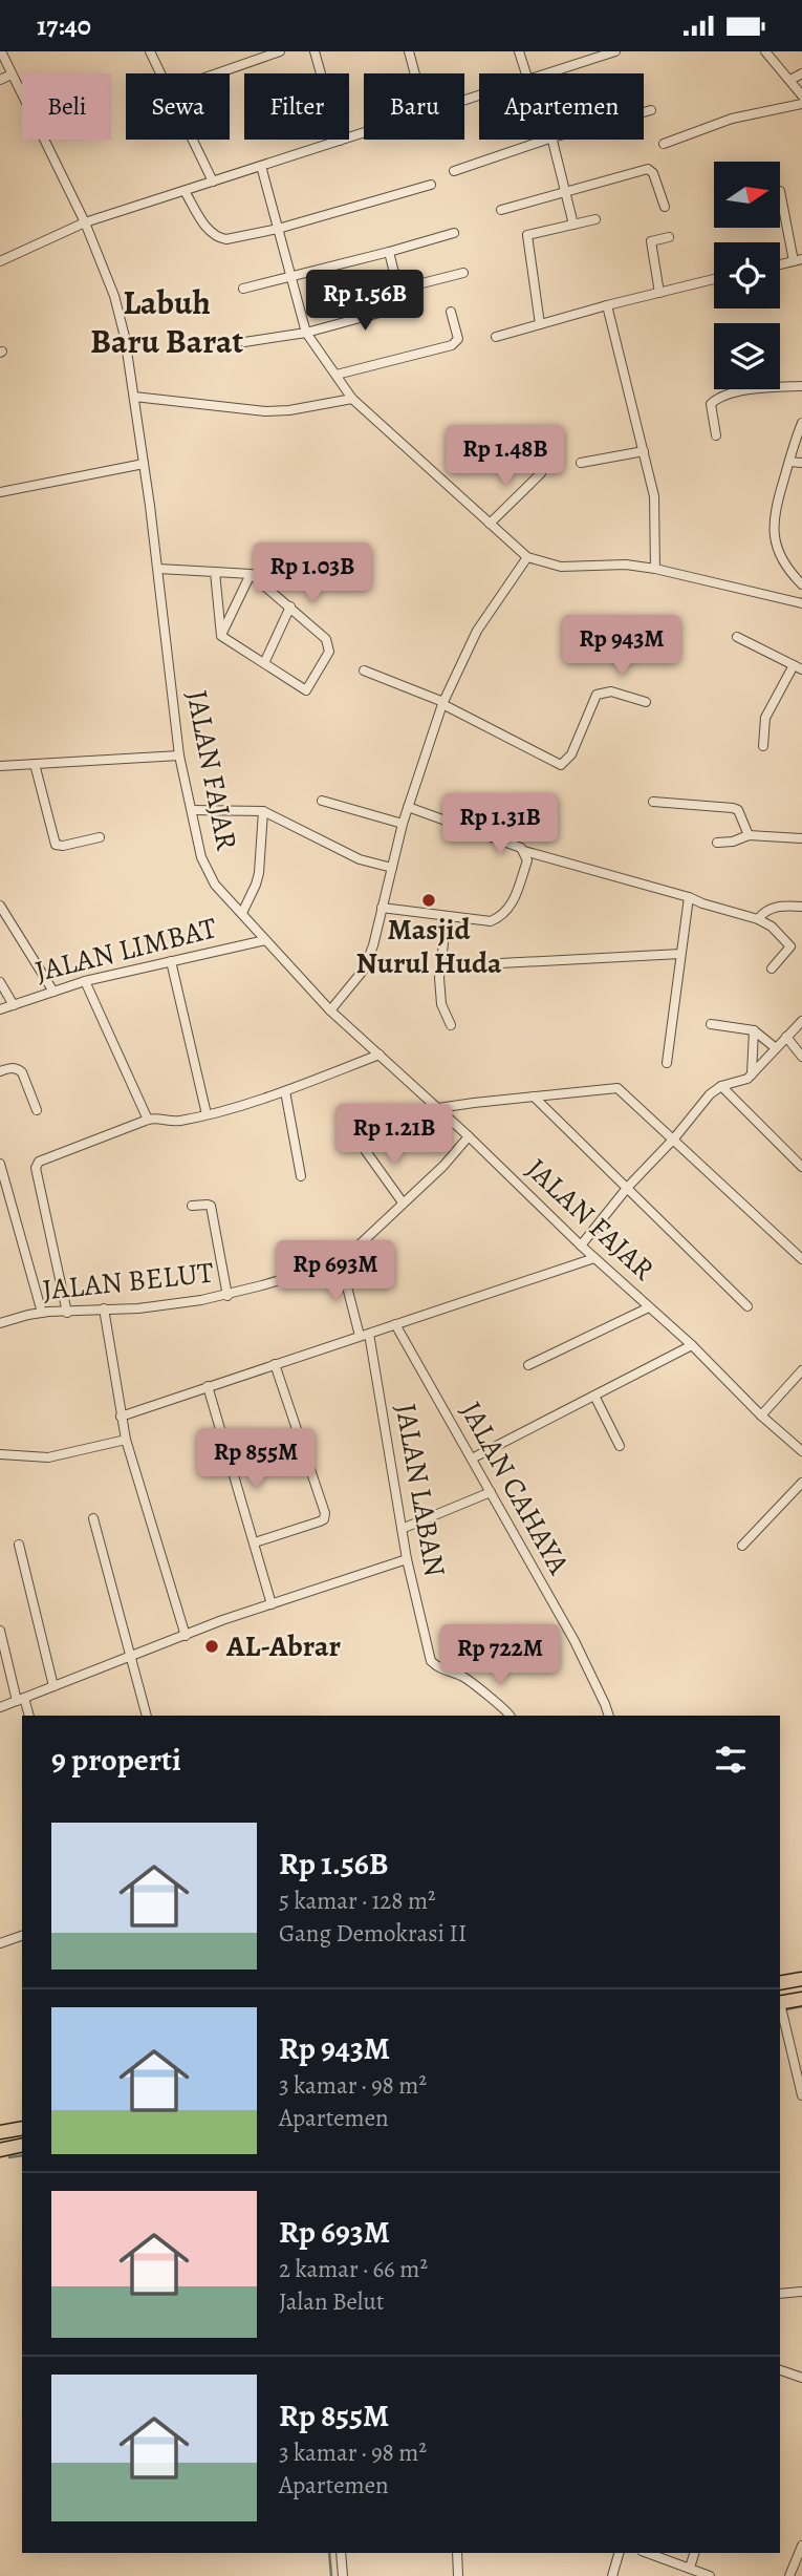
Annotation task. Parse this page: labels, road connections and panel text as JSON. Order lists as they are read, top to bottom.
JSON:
{
  "streets": {
    "street": [
      "JALAN FAJAR",
      "JALAN LIMBAT",
      "JALAN BELUT",
      "JALAN CAHAYA",
      "JALAN LABAN"
    ]
  },
  "crossings": [
    ["JALAN FAJAR", "JALAN LIMBAT"],
    ["JALAN FAJAR", "JALAN BELUT"],
    ["JALAN BELUT", "JALAN LABAN"]
  ],
  "districts": ["Labuh Baru Barat"],
  "places": ["Masjid Nurul Huda", "AL-Abrar"],
  "north": "right",
  "page": {
    "status": "17:40",
    "chip": [
      "Beli",
      "Sewa",
      "Filter",
      "Baru",
      "Apartemen"
    ],
    "price": [
      "Rp 1.56B",
      "Rp 1.48B",
      "Rp 1.03B",
      "Rp 943M",
      "Rp 1.31B",
      "Rp 1.21B",
      "Rp 693M",
      "Rp 855M",
      "Rp 722M"
    ],
    "heading": "9 properti",
    "list": [
      {
        "name": "Rp 1.56B",
        "note": "5 kamar · 128 m² · Gang Demokrasi II"
      },
      {
        "name": "Rp 943M",
        "note": "3 kamar · 98 m² · Apartemen"
      },
      {
        "name": "Rp 693M",
        "note": "2 kamar · 66 m² · Jalan Belut"
      },
      {
        "name": "Rp 855M",
        "note": "3 kamar · 98 m² · Apartemen"
      }
    ]
  }
}
